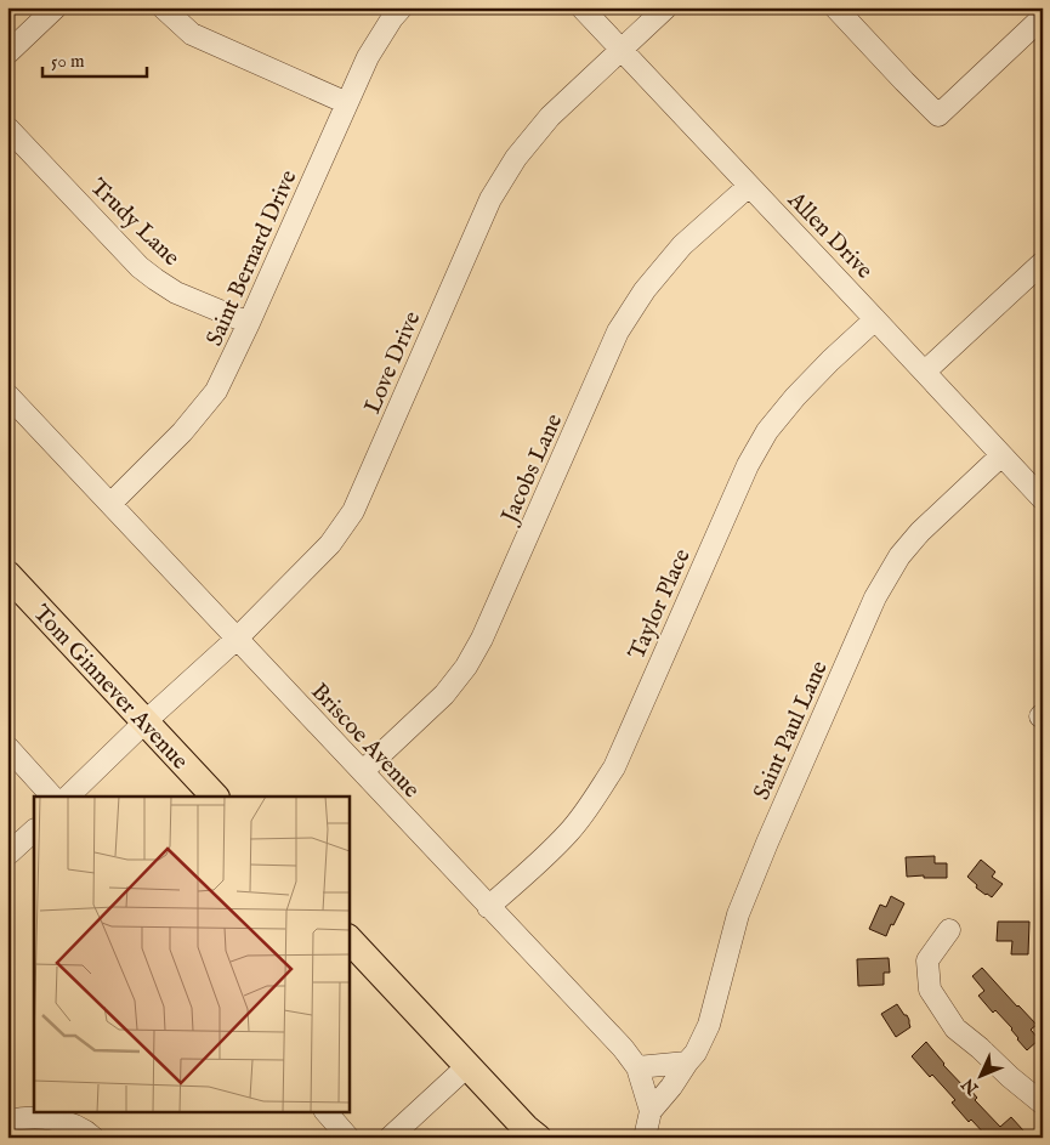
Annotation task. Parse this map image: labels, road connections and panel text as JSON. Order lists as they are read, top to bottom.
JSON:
{
  "streets": {
    "main road": ["Tom Ginnever Avenue"],
    "street": [
      "Trudy Lane",
      "Allen Drive",
      "Saint Bernard Drive",
      "Love Drive",
      "Jacobs Lane",
      "Taylor Place",
      "Saint Paul Lane",
      "Briscoe Avenue"
    ]
  },
  "crossings": [
    ["Trudy Lane", "Saint Bernard Drive"],
    ["Allen Drive", "Love Drive"],
    ["Allen Drive", "Jacobs Lane"],
    ["Allen Drive", "Taylor Place"],
    ["Allen Drive", "Saint Paul Lane"],
    ["Saint Bernard Drive", "Briscoe Avenue"],
    ["Love Drive", "Tom Ginnever Avenue"],
    ["Love Drive", "Briscoe Avenue"],
    ["Jacobs Lane", "Briscoe Avenue"],
    ["Taylor Place", "Briscoe Avenue"],
    ["Saint Paul Lane", "Briscoe Avenue"]
  ],
  "scale_bar": "50 m",
  "north": "bottom left"
}
